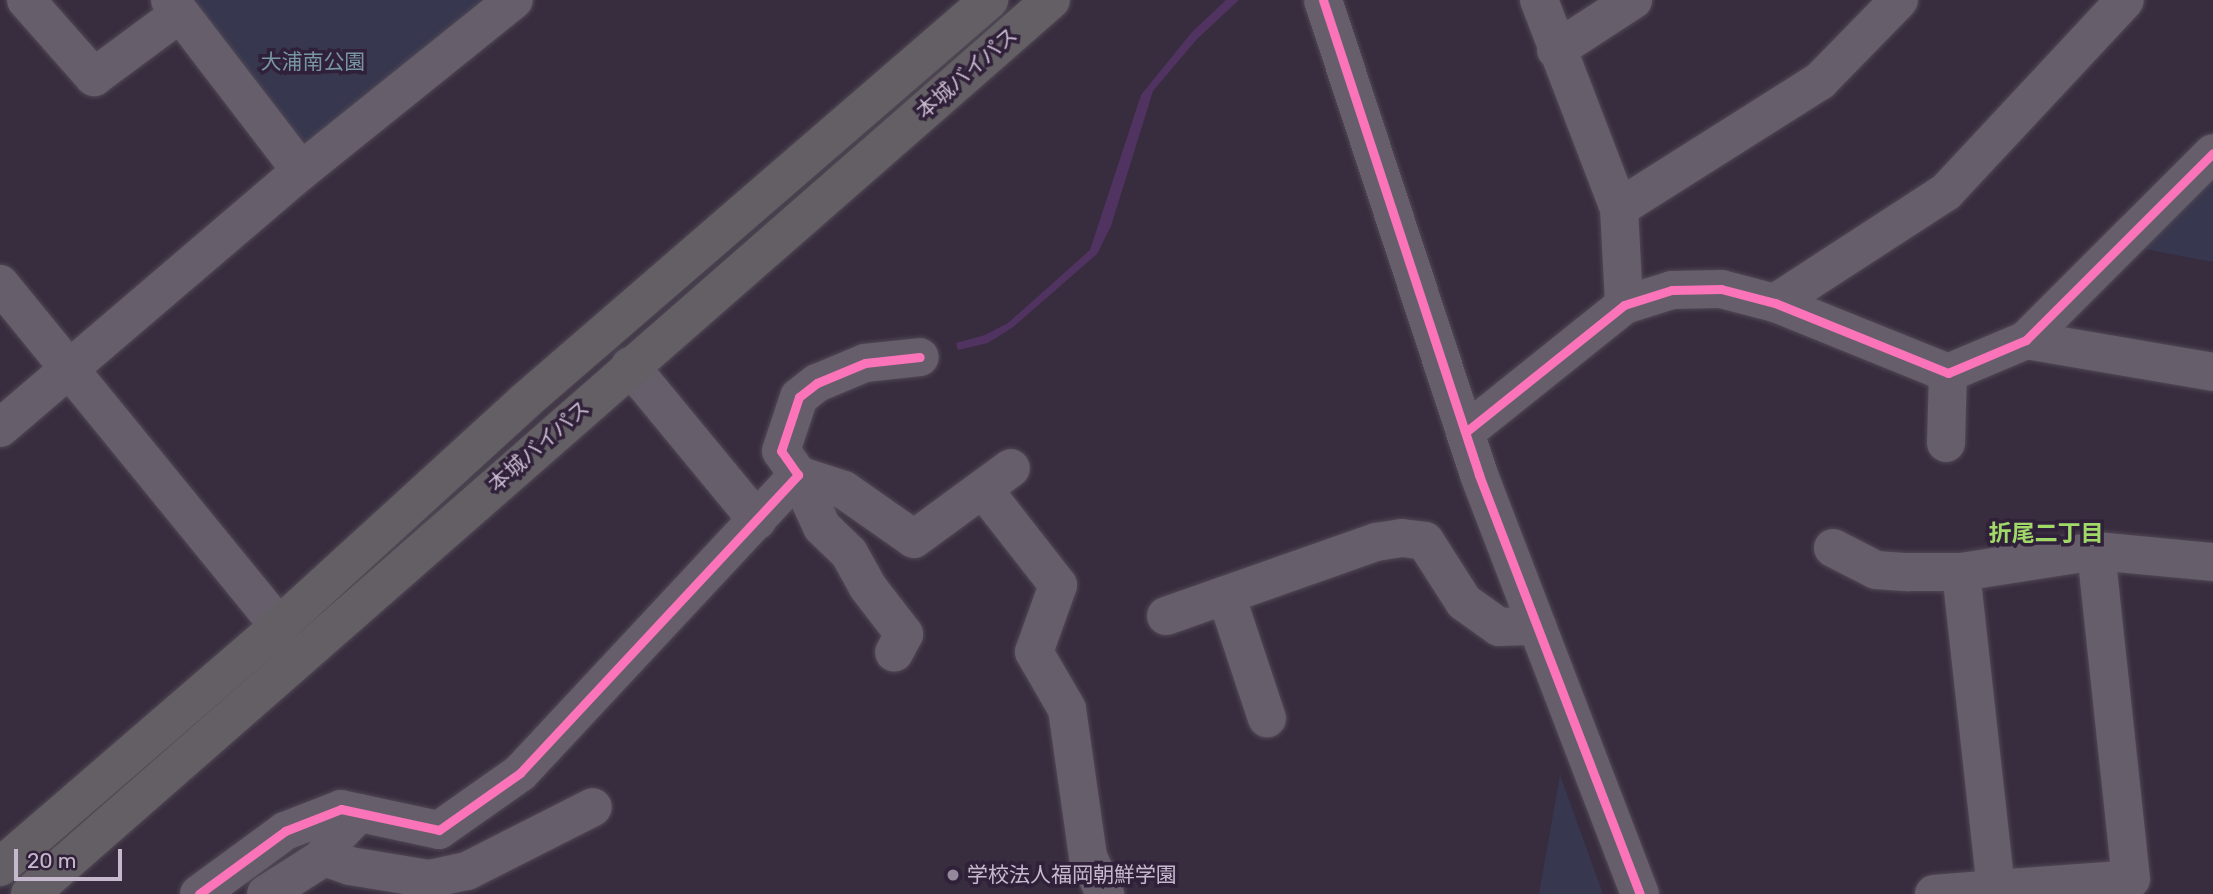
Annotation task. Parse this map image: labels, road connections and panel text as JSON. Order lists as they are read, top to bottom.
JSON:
{
  "streets": {
    "highway": ["本城バイパス"]
  },
  "districts": ["折尾二丁目"],
  "parks": ["大浦南公園"],
  "places": ["学校法人福岡朝鮮学園"],
  "scale_bar": "20 m"
}
